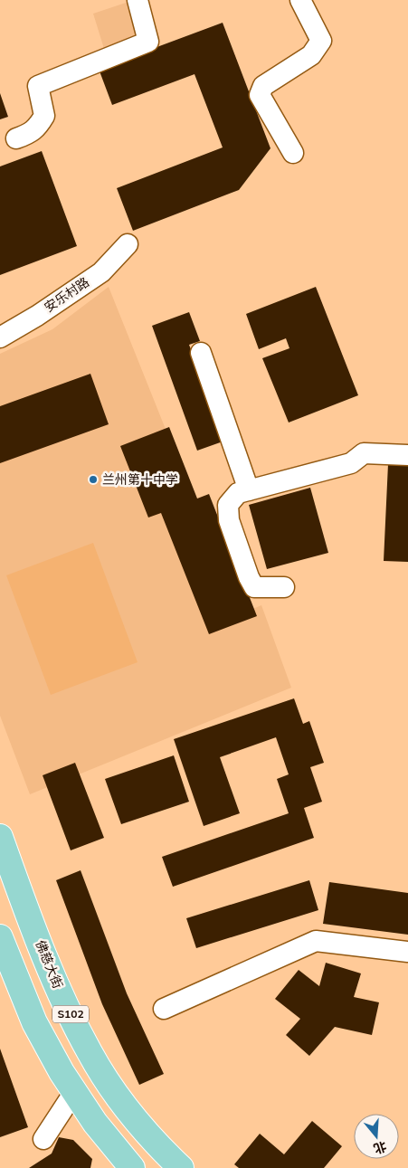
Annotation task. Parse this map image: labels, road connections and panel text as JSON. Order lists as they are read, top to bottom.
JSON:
{
  "streets": {
    "main road": ["佛慈大街", "S102"],
    "street": ["安乐村路"]
  },
  "places": ["兰州第十中学"],
  "north": "bottom"
}
